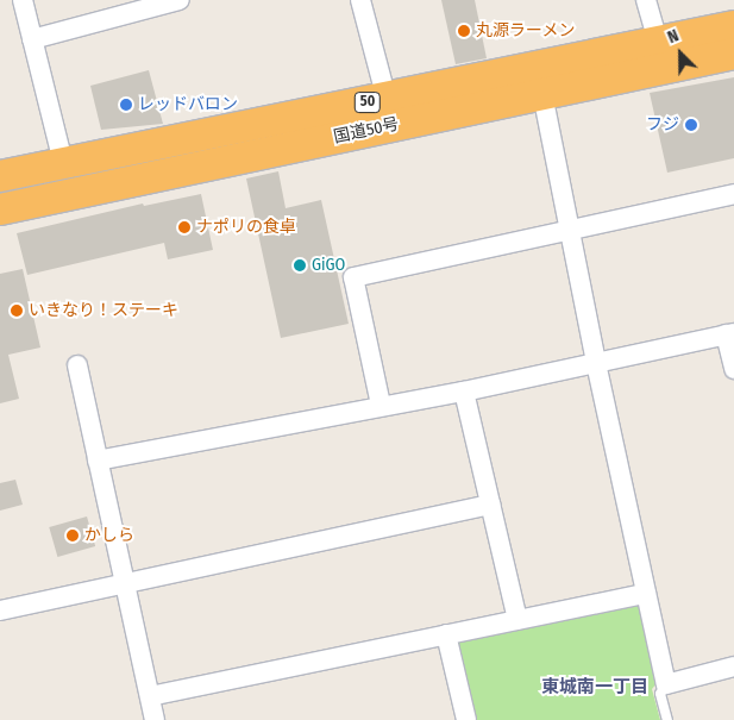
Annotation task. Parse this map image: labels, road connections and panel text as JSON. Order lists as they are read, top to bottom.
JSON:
{
  "streets": {
    "highway": ["50", "国道50号"]
  },
  "districts": ["東城南一丁目"],
  "places": [
    "丸源ラーメン",
    "レッドバロン",
    "フジ",
    "ナポリの食卓",
    "GiGO",
    "いきなり！ステーキ",
    "かしら"
  ],
  "north": "top left"
}
